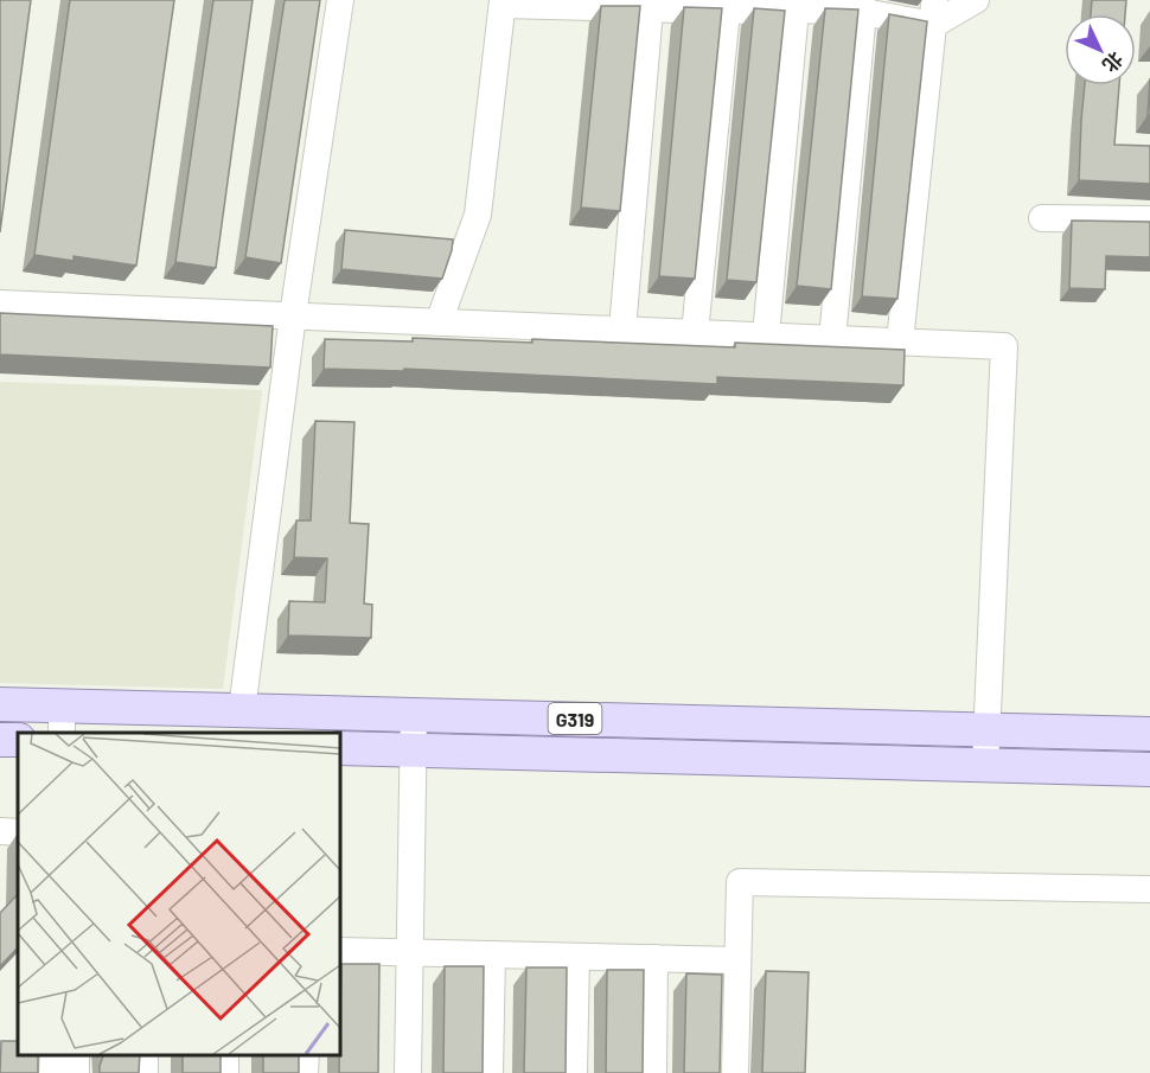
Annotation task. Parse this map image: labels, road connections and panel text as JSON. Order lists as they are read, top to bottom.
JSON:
{
  "streets": {
    "main road": ["G319"]
  },
  "north": "bottom right"
}
